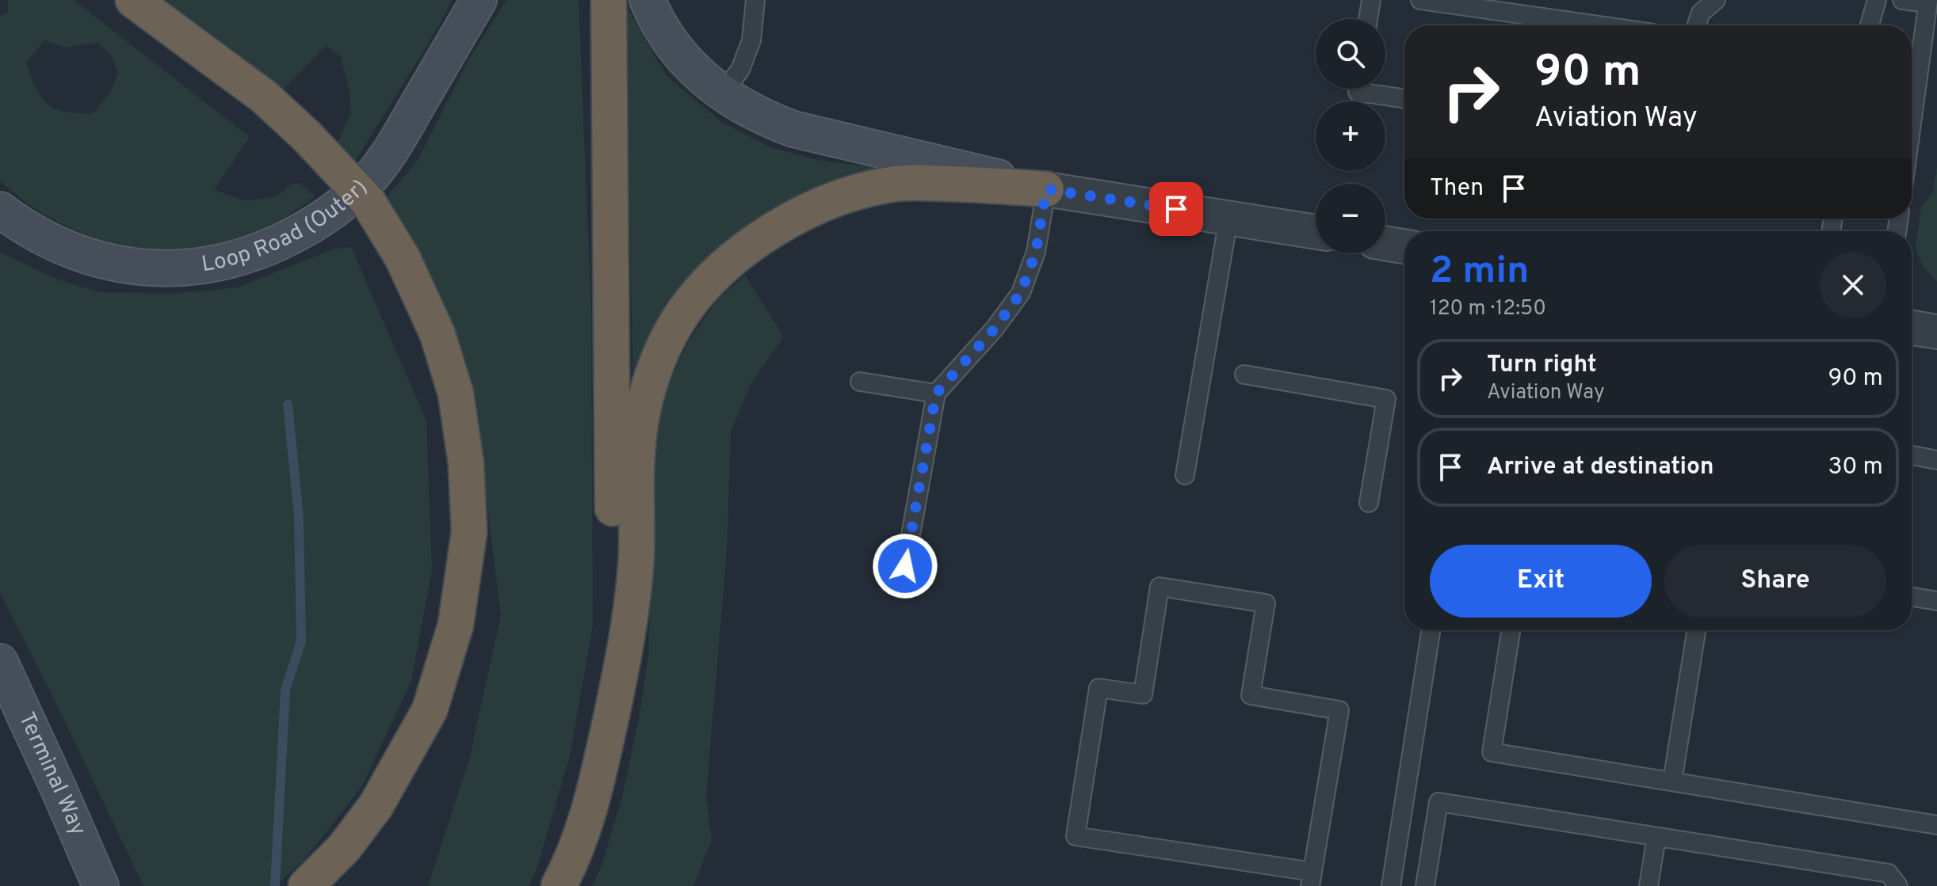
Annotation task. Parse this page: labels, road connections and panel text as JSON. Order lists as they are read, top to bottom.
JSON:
{
  "streets": {
    "main road": ["Loop Road (Outer)", "Terminal Way"]
  },
  "page": {
    "map_buttons": ["+", "−"],
    "turn": ["90 m", "Aviation Way"],
    "then": "Then",
    "heading": ["2 min", "120 m · 12:50"],
    "list": [
      {
        "name": "Turn right",
        "note": "Aviation Way",
        "value": "90 m"
      },
      {
        "name": "Arrive at destination",
        "value": "30 m"
      }
    ],
    "buttons": ["Exit", "Share"]
  }
}
